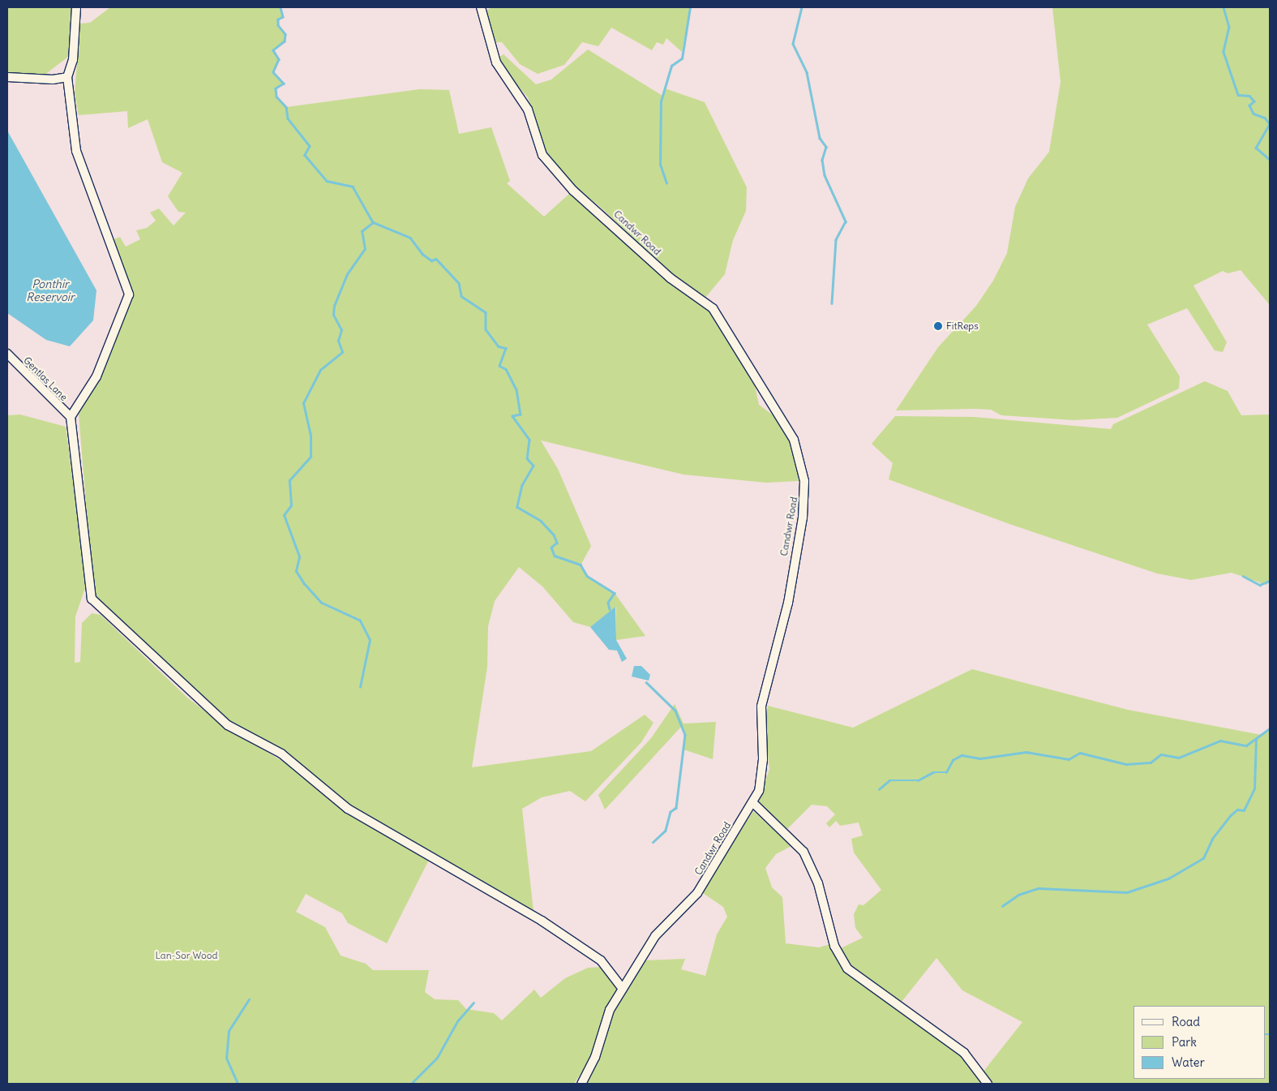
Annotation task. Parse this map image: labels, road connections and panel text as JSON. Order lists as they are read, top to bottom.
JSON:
{
  "streets": {
    "street": ["Candwr Road", "Gentlas Lane"]
  },
  "water": ["Ponthir Reservoir"],
  "parks": ["Lan-Sor Wood"],
  "places": ["FitReps"],
  "legend": ["Road", "Park", "Water"]
}
